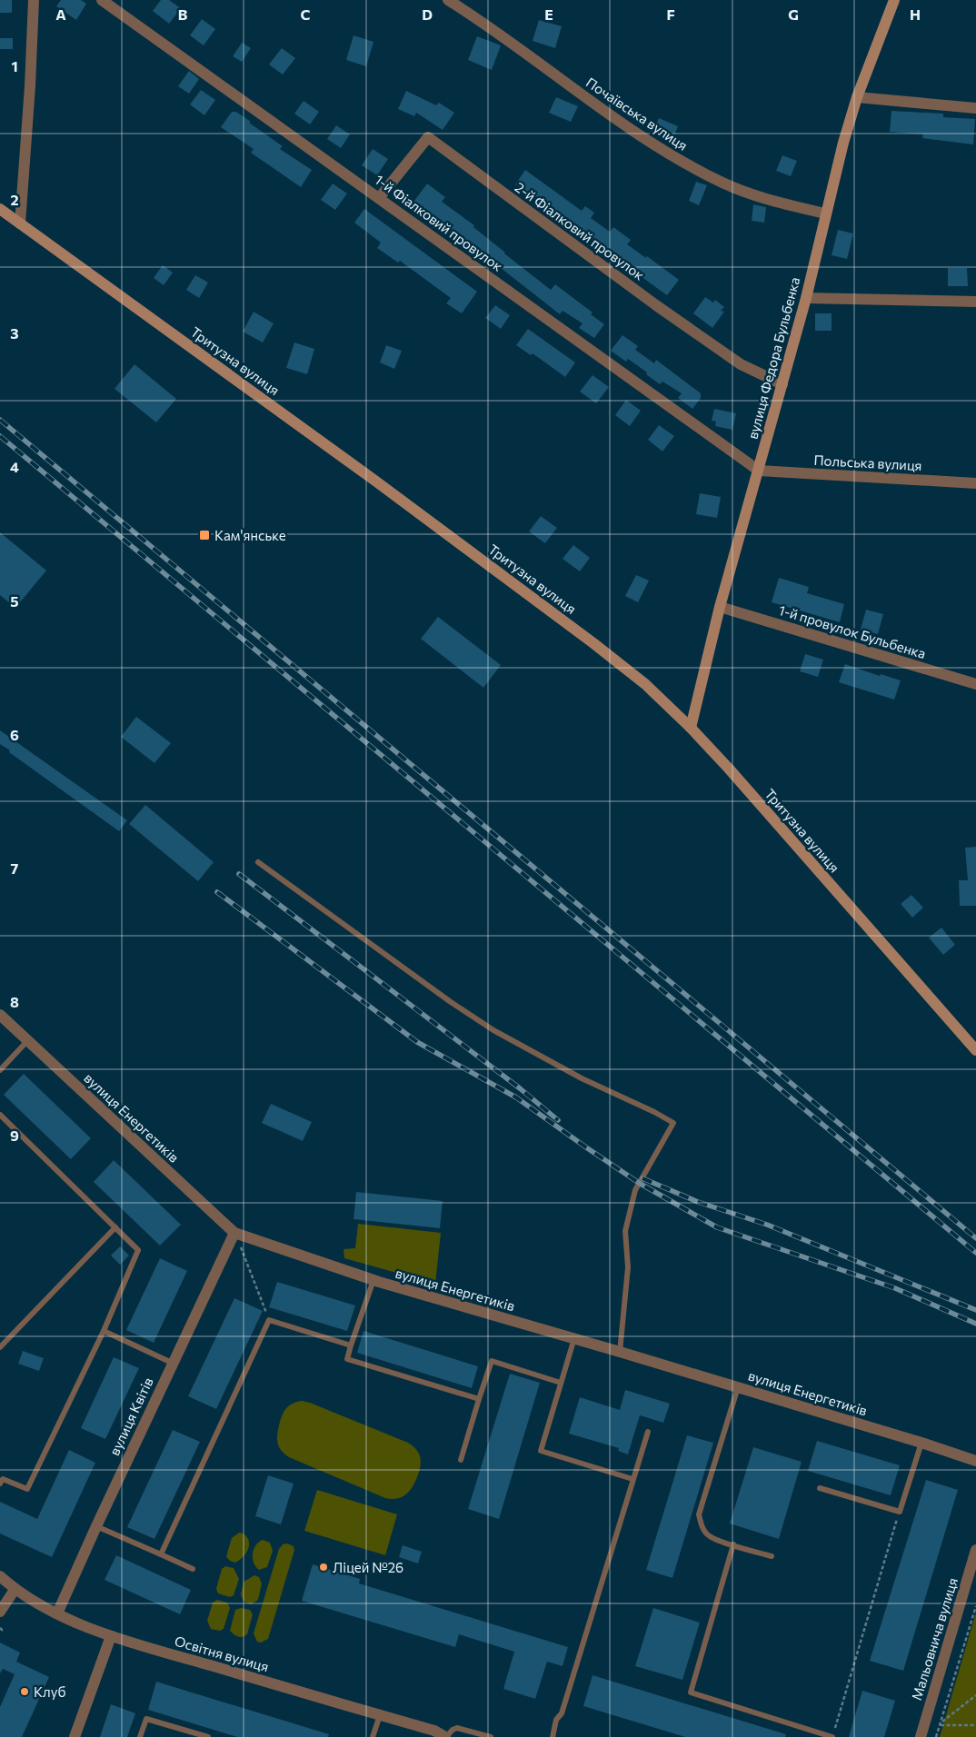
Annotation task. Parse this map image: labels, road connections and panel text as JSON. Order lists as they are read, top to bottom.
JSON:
{
  "streets": {
    "street": [
      "Почаївська вулиця",
      "1-й Фіалковий провулок",
      "2-й Фіалковий провулок",
      "вулиця Федора Бульбенка",
      "Тритузна вулиця",
      "Польська вулиця",
      "1-й провулок Бульбенка",
      "вулиця Енергетиків",
      "вулиця Квітів",
      "Мальовнича вулиця",
      "Освітня вулиця"
    ]
  },
  "crossings": [
    ["Почаївська вулиця", "вулиця Федора Бульбенка"],
    ["1-й Фіалковий провулок", "2-й Фіалковий провулок"],
    ["1-й Фіалковий провулок", "вулиця Федора Бульбенка"],
    ["1-й Фіалковий провулок", "Польська вулиця"],
    ["2-й Фіалковий провулок", "вулиця Федора Бульбенка"],
    ["вулиця Федора Бульбенка", "Тритузна вулиця"],
    ["вулиця Федора Бульбенка", "Польська вулиця"],
    ["вулиця Федора Бульбенка", "1-й провулок Бульбенка"],
    ["вулиця Енергетиків", "вулиця Квітів"],
    ["вулиця Квітів", "Освітня вулиця"]
  ],
  "places": {
    "transit": ["Кам'янське"],
    "other": ["Ліцей №26", "Клуб"]
  },
  "grid": {
    "columns": [
      "A",
      "B",
      "C",
      "D",
      "E",
      "F",
      "G",
      "H"
    ],
    "rows": [
      "1",
      "2",
      "3",
      "4",
      "5",
      "6",
      "7",
      "8",
      "9"
    ]
  }
}
